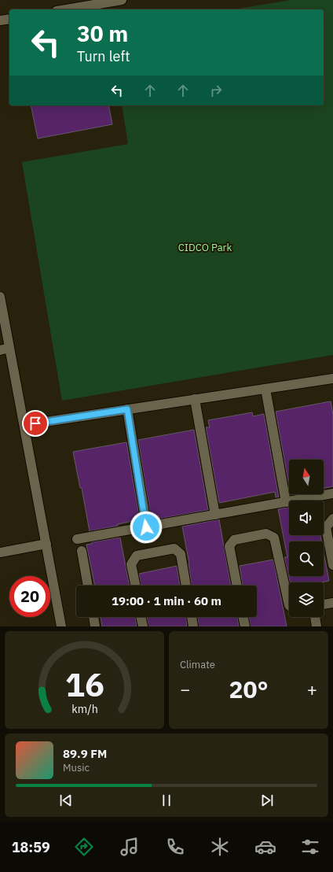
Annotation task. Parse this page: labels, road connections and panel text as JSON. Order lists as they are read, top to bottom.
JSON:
{
  "parks": ["CIDCO Park"],
  "north": "top",
  "page": {
    "turn": ["30 m", "Turn left"],
    "limit": "20",
    "trip": "19:00 · 1 min · 60 m",
    "tile": "Climate",
    "heat": ["−", "20°", "+"],
    "song": ["89.9 FM", "Music"],
    "tabs": "18:59",
    "gauge": ["16", "km/h"]
  }
}
